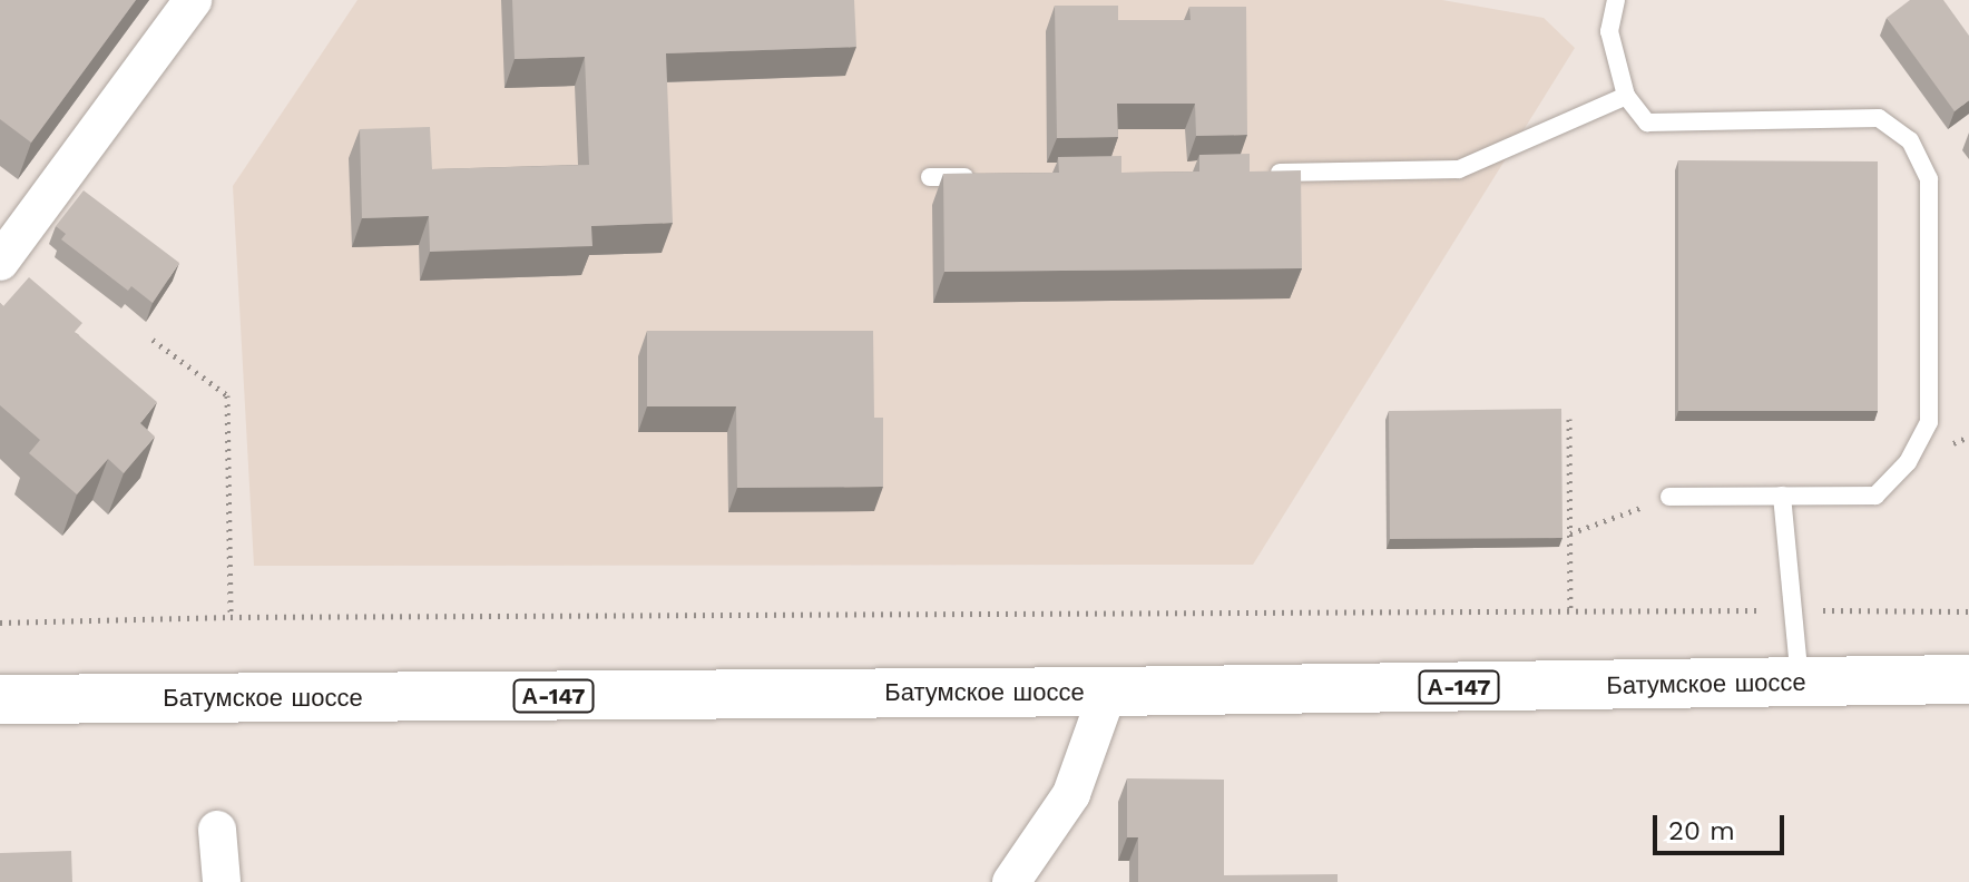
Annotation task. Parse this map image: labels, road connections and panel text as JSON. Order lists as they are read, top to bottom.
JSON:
{
  "streets": {
    "highway": ["Батумское шоссе", "А-147"]
  },
  "scale_bar": "20 m"
}
